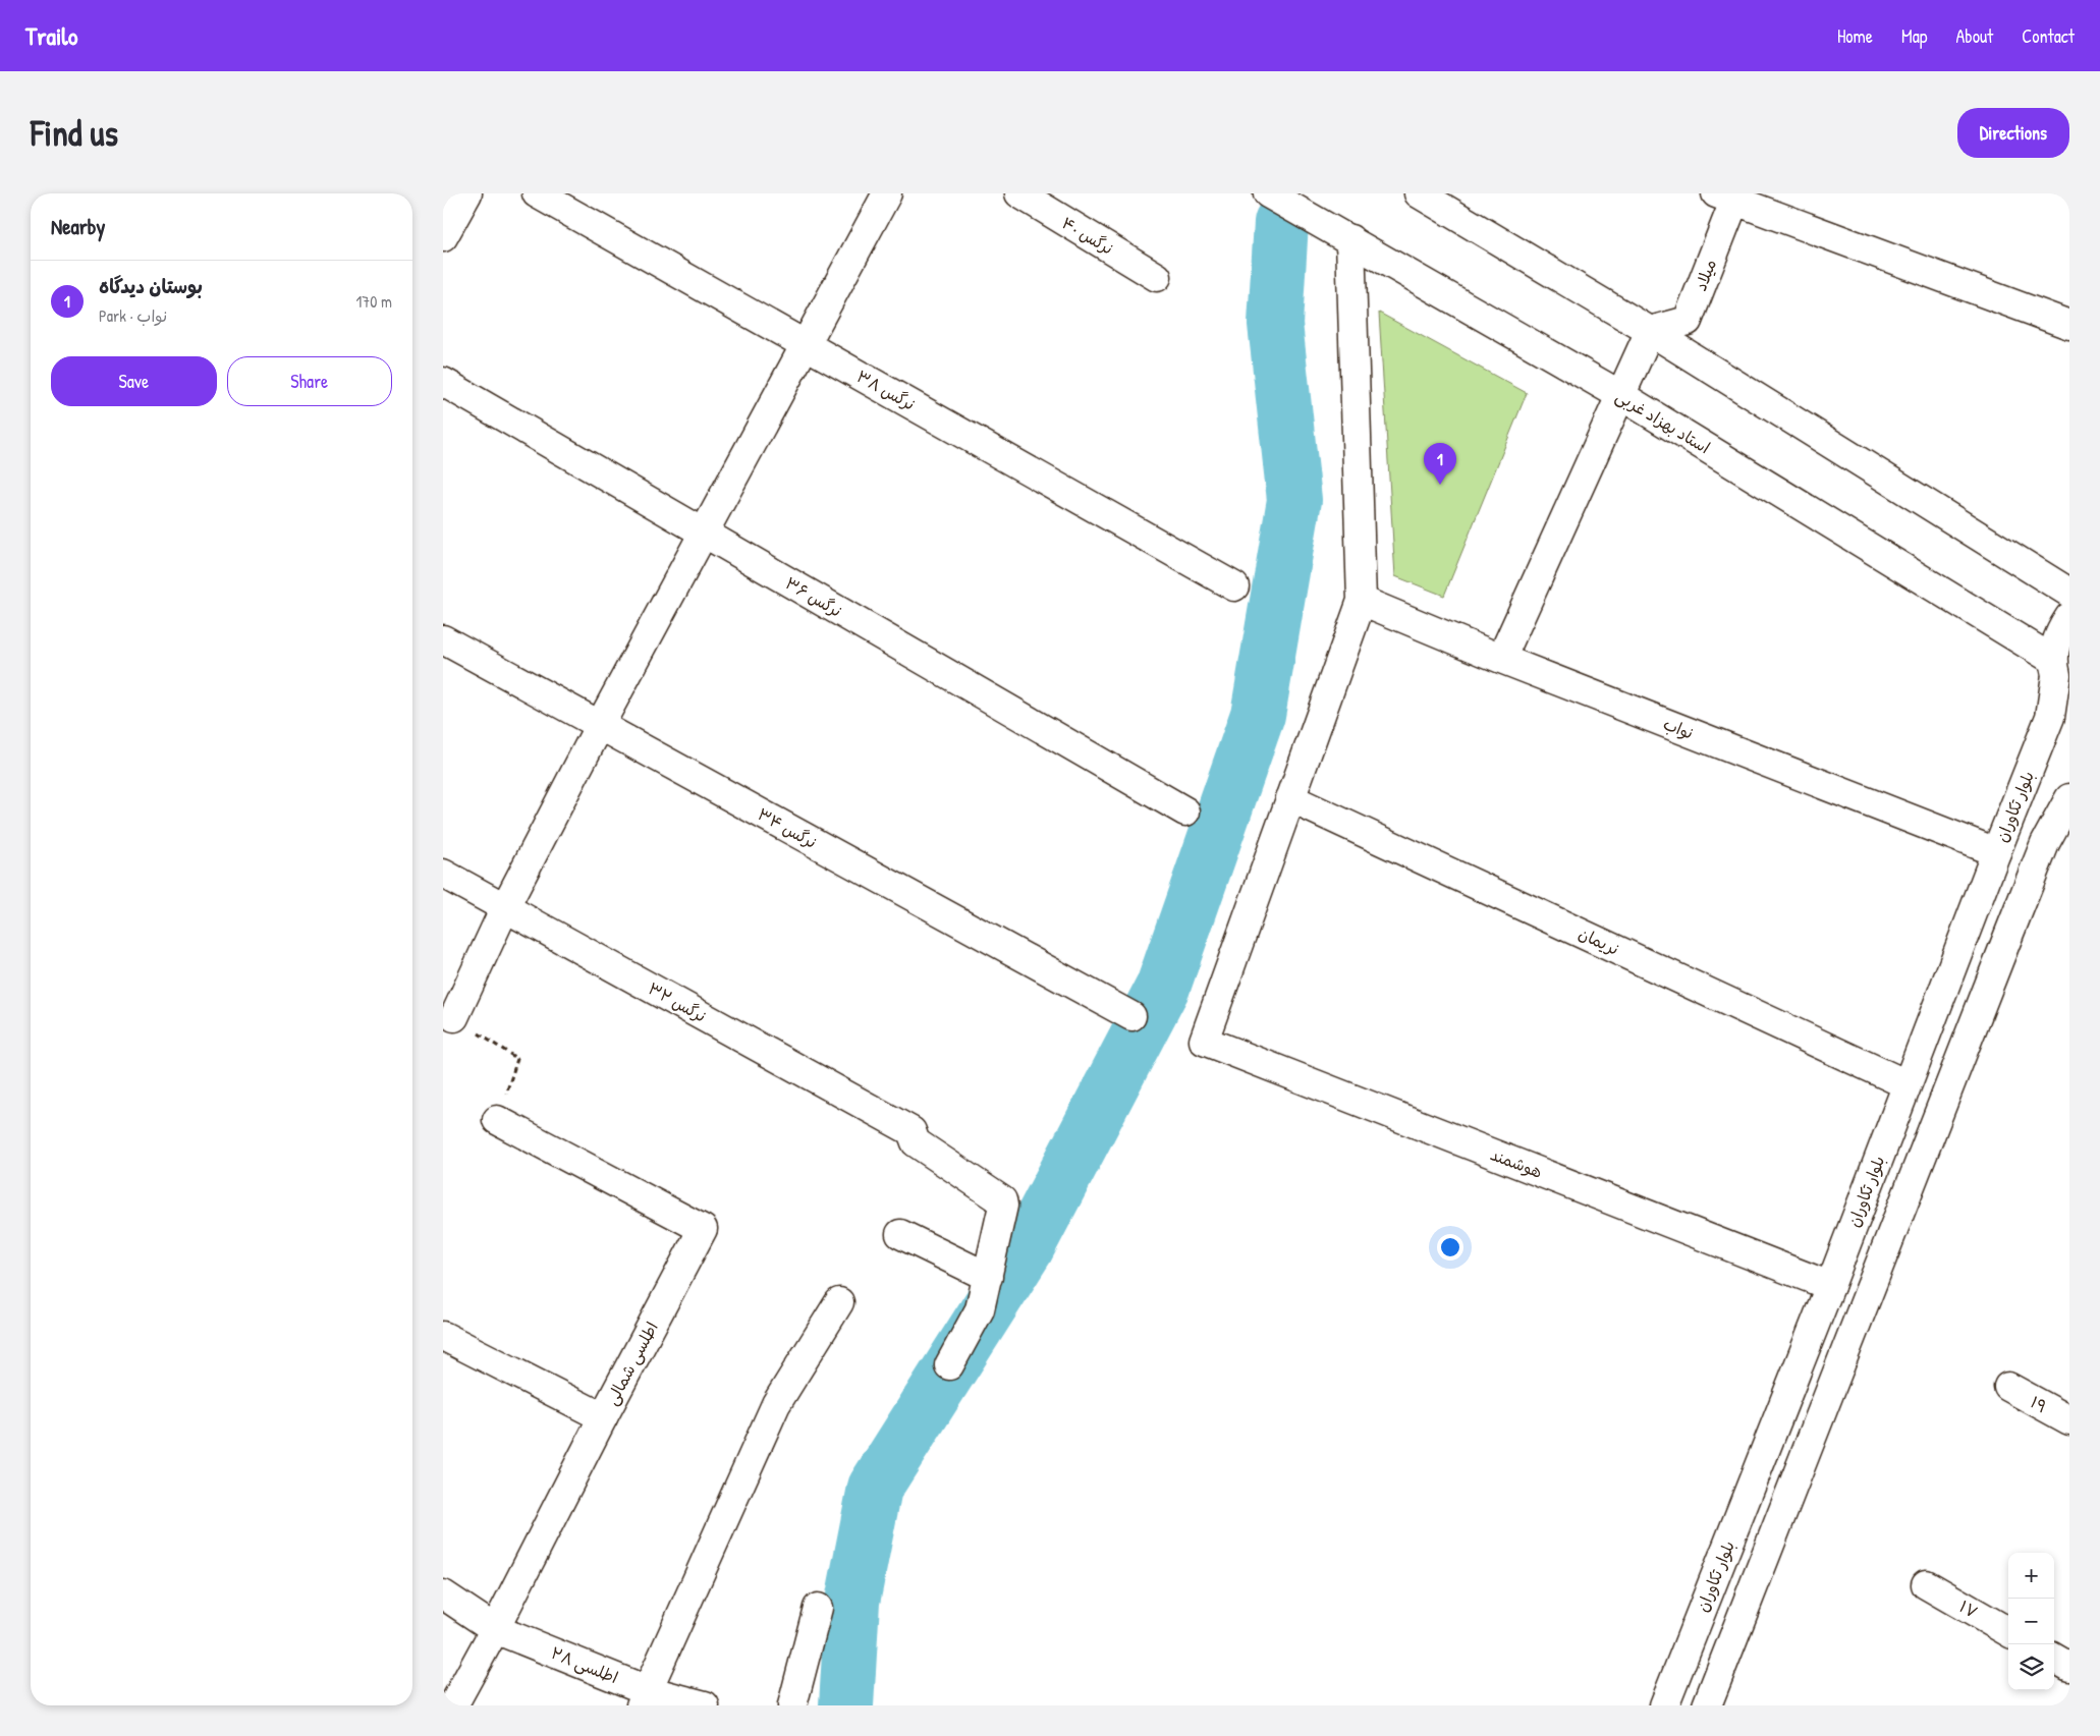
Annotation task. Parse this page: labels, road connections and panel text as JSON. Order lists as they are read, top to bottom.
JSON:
{
  "streets": {
    "street": [
      "نرگس ۴۰",
      "میلاد",
      "نرگس ۳۸",
      "استاد بهزاد غربی",
      "نرگس ۳۶",
      "نواب",
      "بلوار تکاوران",
      "نرگس ۳۴",
      "نریمان",
      "نرگس ۳۲",
      "هوشمند",
      "اطلسی شمالی",
      "۱۹",
      "۱۷",
      "اطلسی ۲۸"
    ]
  },
  "crossings": [
    ["استاد بهزاد غربی", "بلوار تکاوران"],
    ["نواب", "بلوار تکاوران"],
    ["بلوار تکاوران", "نریمان"],
    ["بلوار تکاوران", "هوشمند"],
    ["نریمان", "هوشمند"],
    ["اطلسی شمالی", "اطلسی ۲۸"]
  ],
  "page": {
    "header": "Trailo",
    "nav": [
      "Home",
      "Map",
      "About",
      "Contact"
    ],
    "buttons": [
      "Directions",
      ["Save", "Share"]
    ],
    "title": "Find us",
    "heading": "Nearby",
    "list": [
      {
        "mark": "1",
        "name": "بوستان دیدگاه",
        "note": "Park · نواب",
        "value": "170 m"
      }
    ],
    "pins": "1",
    "map_buttons": ["+", "−"]
  }
}
